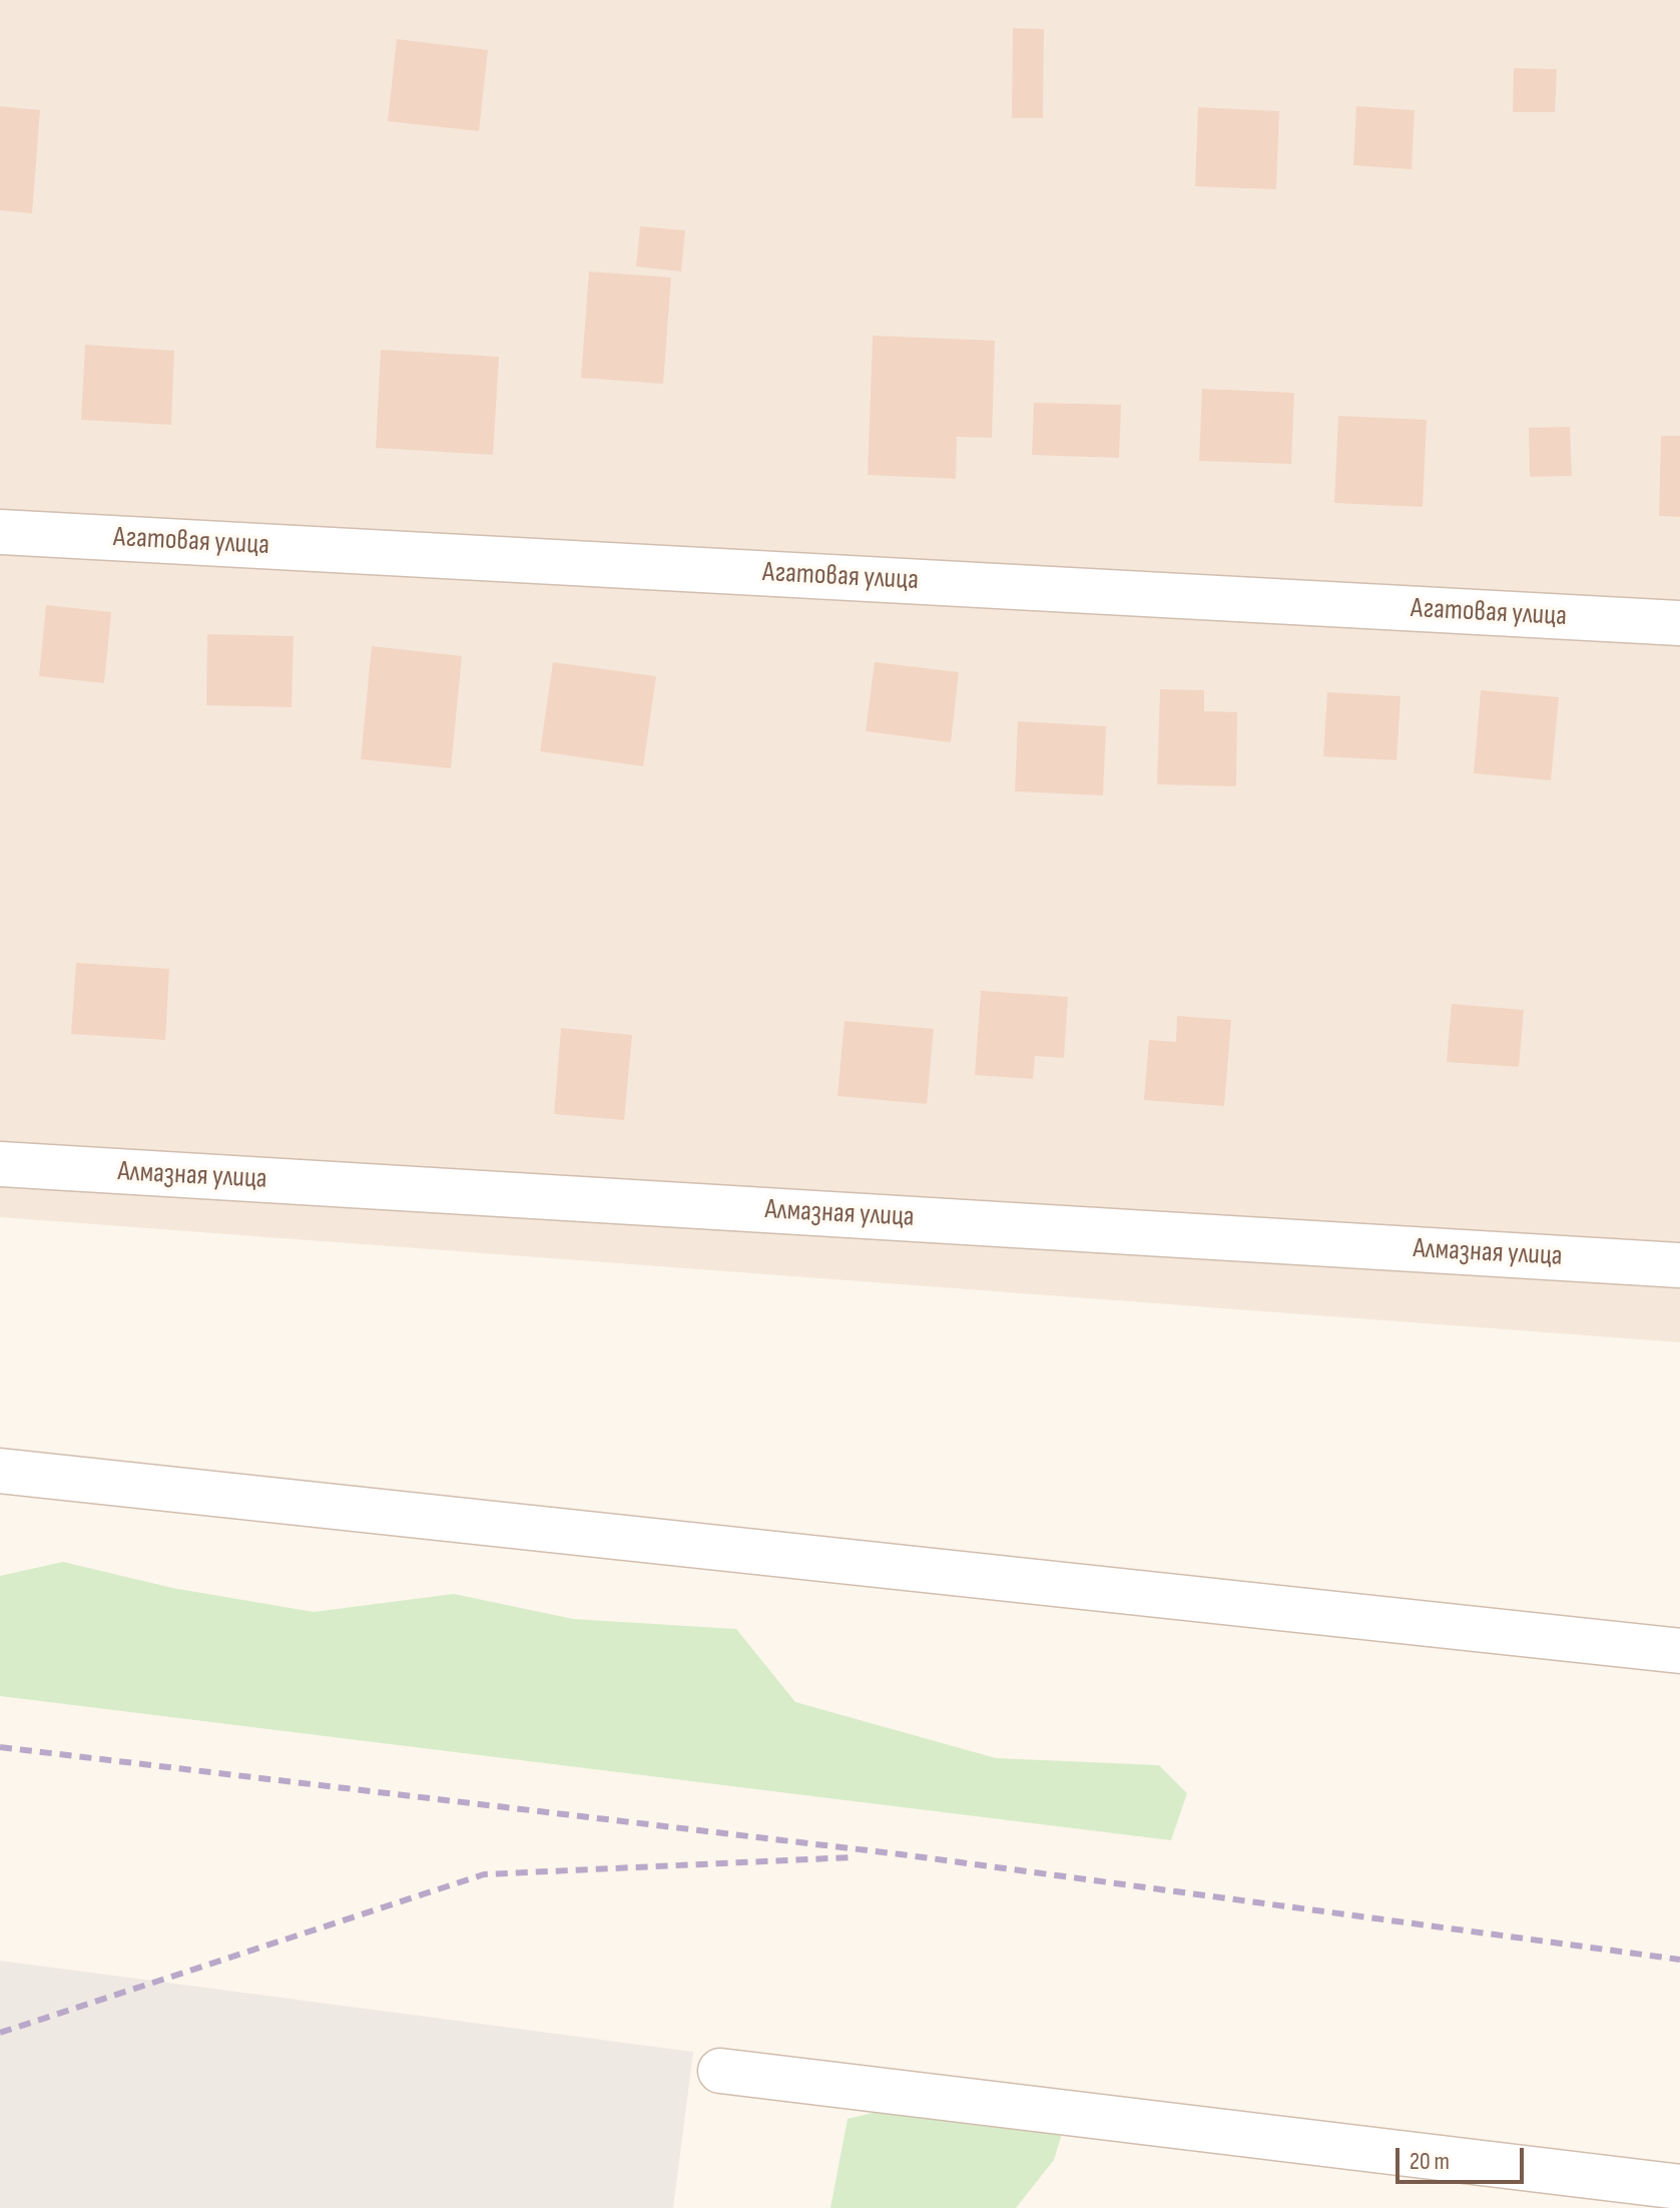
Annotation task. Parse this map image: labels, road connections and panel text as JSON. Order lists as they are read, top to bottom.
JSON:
{
  "streets": {
    "street": ["Агатовая улица", "Алмазная улица"]
  },
  "scale_bar": "20 m"
}
